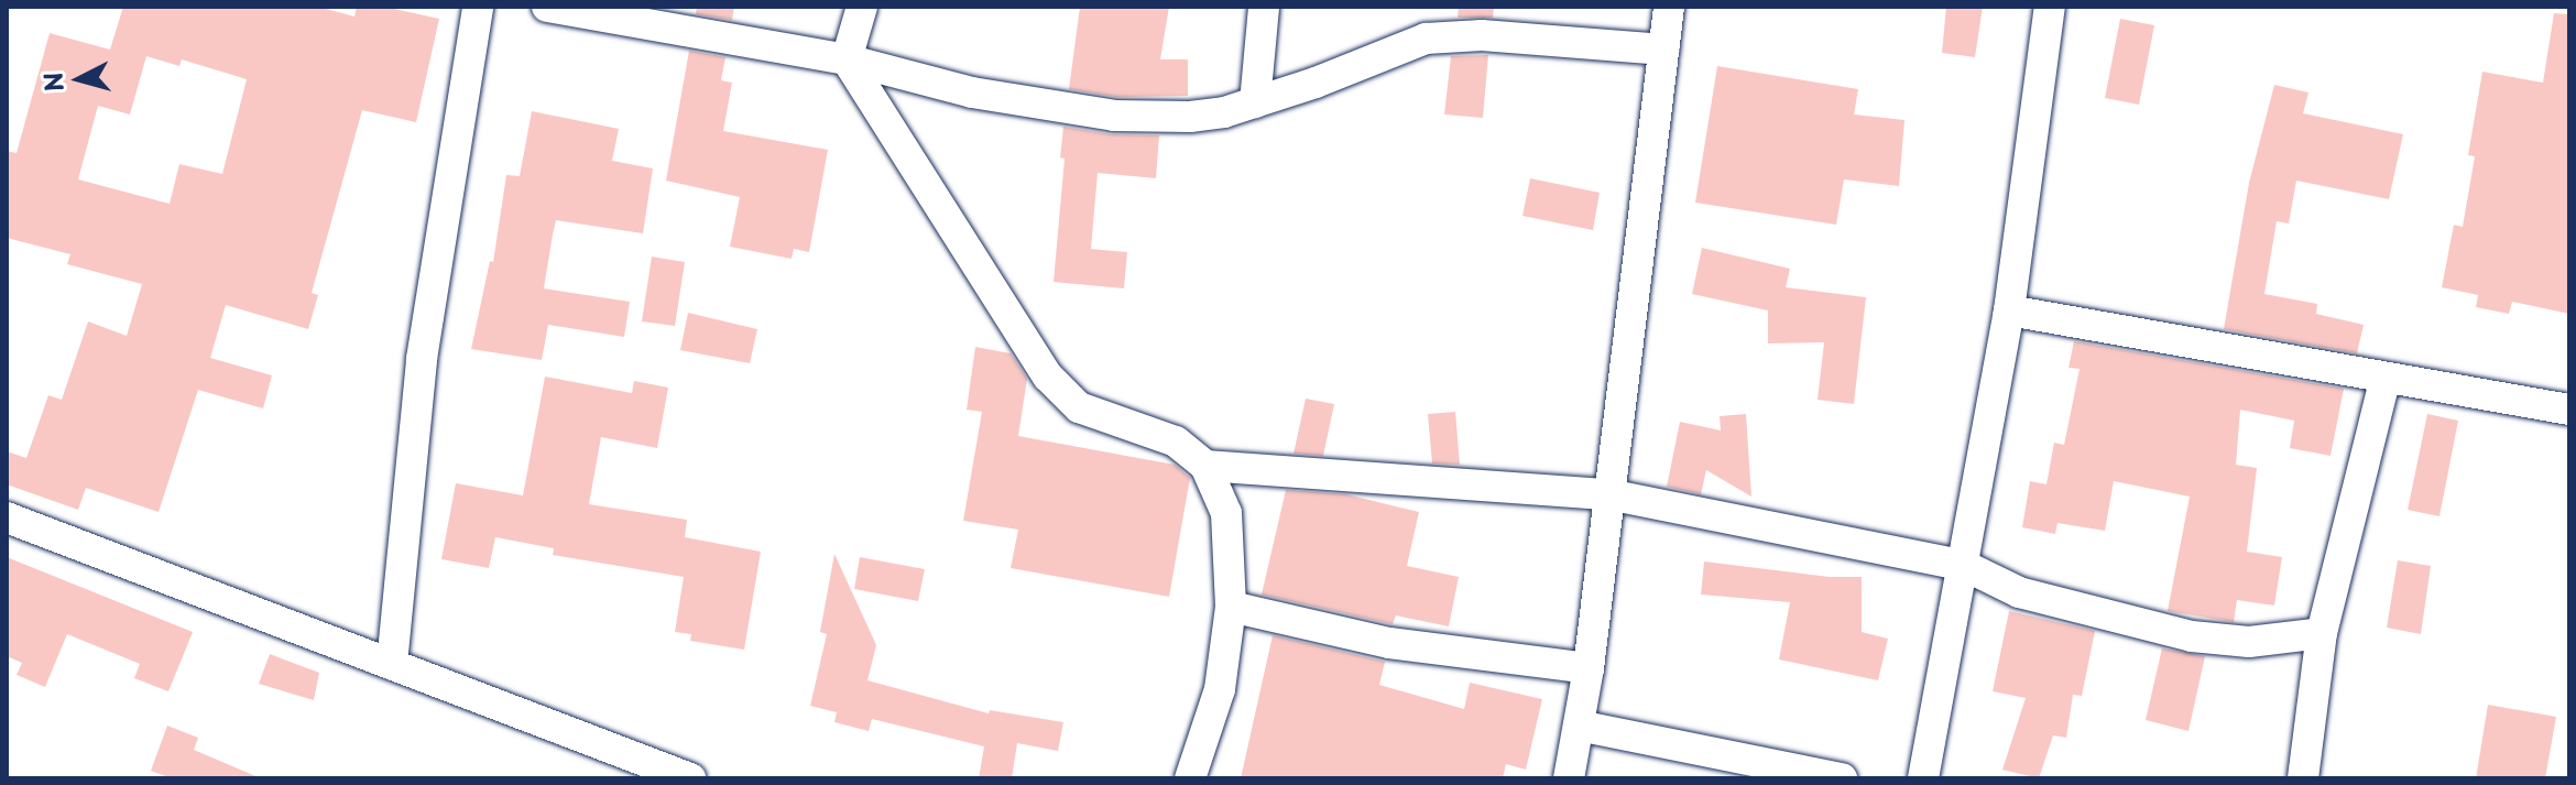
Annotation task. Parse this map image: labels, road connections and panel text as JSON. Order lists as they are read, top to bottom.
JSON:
{
  "north": "left"
}
